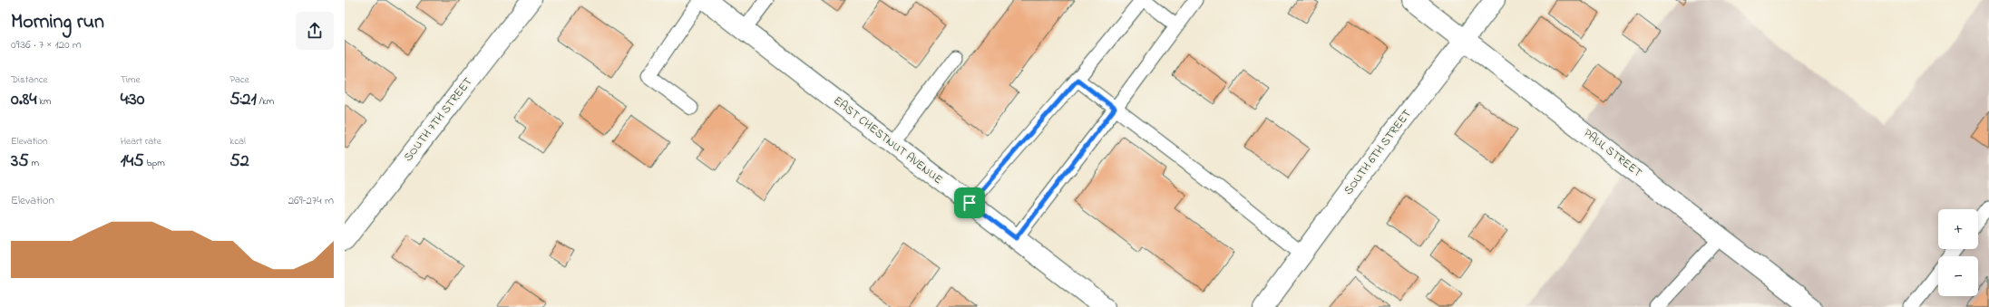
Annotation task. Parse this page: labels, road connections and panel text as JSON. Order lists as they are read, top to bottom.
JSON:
{
  "streets": {
    "street": [
      "SOUTH 7TH STREET",
      "EAST CHESTNUT AVENUE",
      "SOUTH 6TH STREET",
      "PAUL STREET"
    ]
  },
  "crossings": [
    ["SOUTH 6TH STREET", "PAUL STREET"]
  ],
  "page": {
    "heading": ["Morning run", "09:36 · 7 × 120 m"],
    "stats": [
      ["Distance", "0.84 km"],
      ["Time", "4:30"],
      ["Pace", "5:21 /km"],
      ["Elevation", "35 m"],
      ["Heart rate", "145 bpm"],
      ["kcal", "52"]
    ],
    "chart": ["Elevation", "269–274 m"],
    "map_buttons": ["+", "−"]
  }
}
